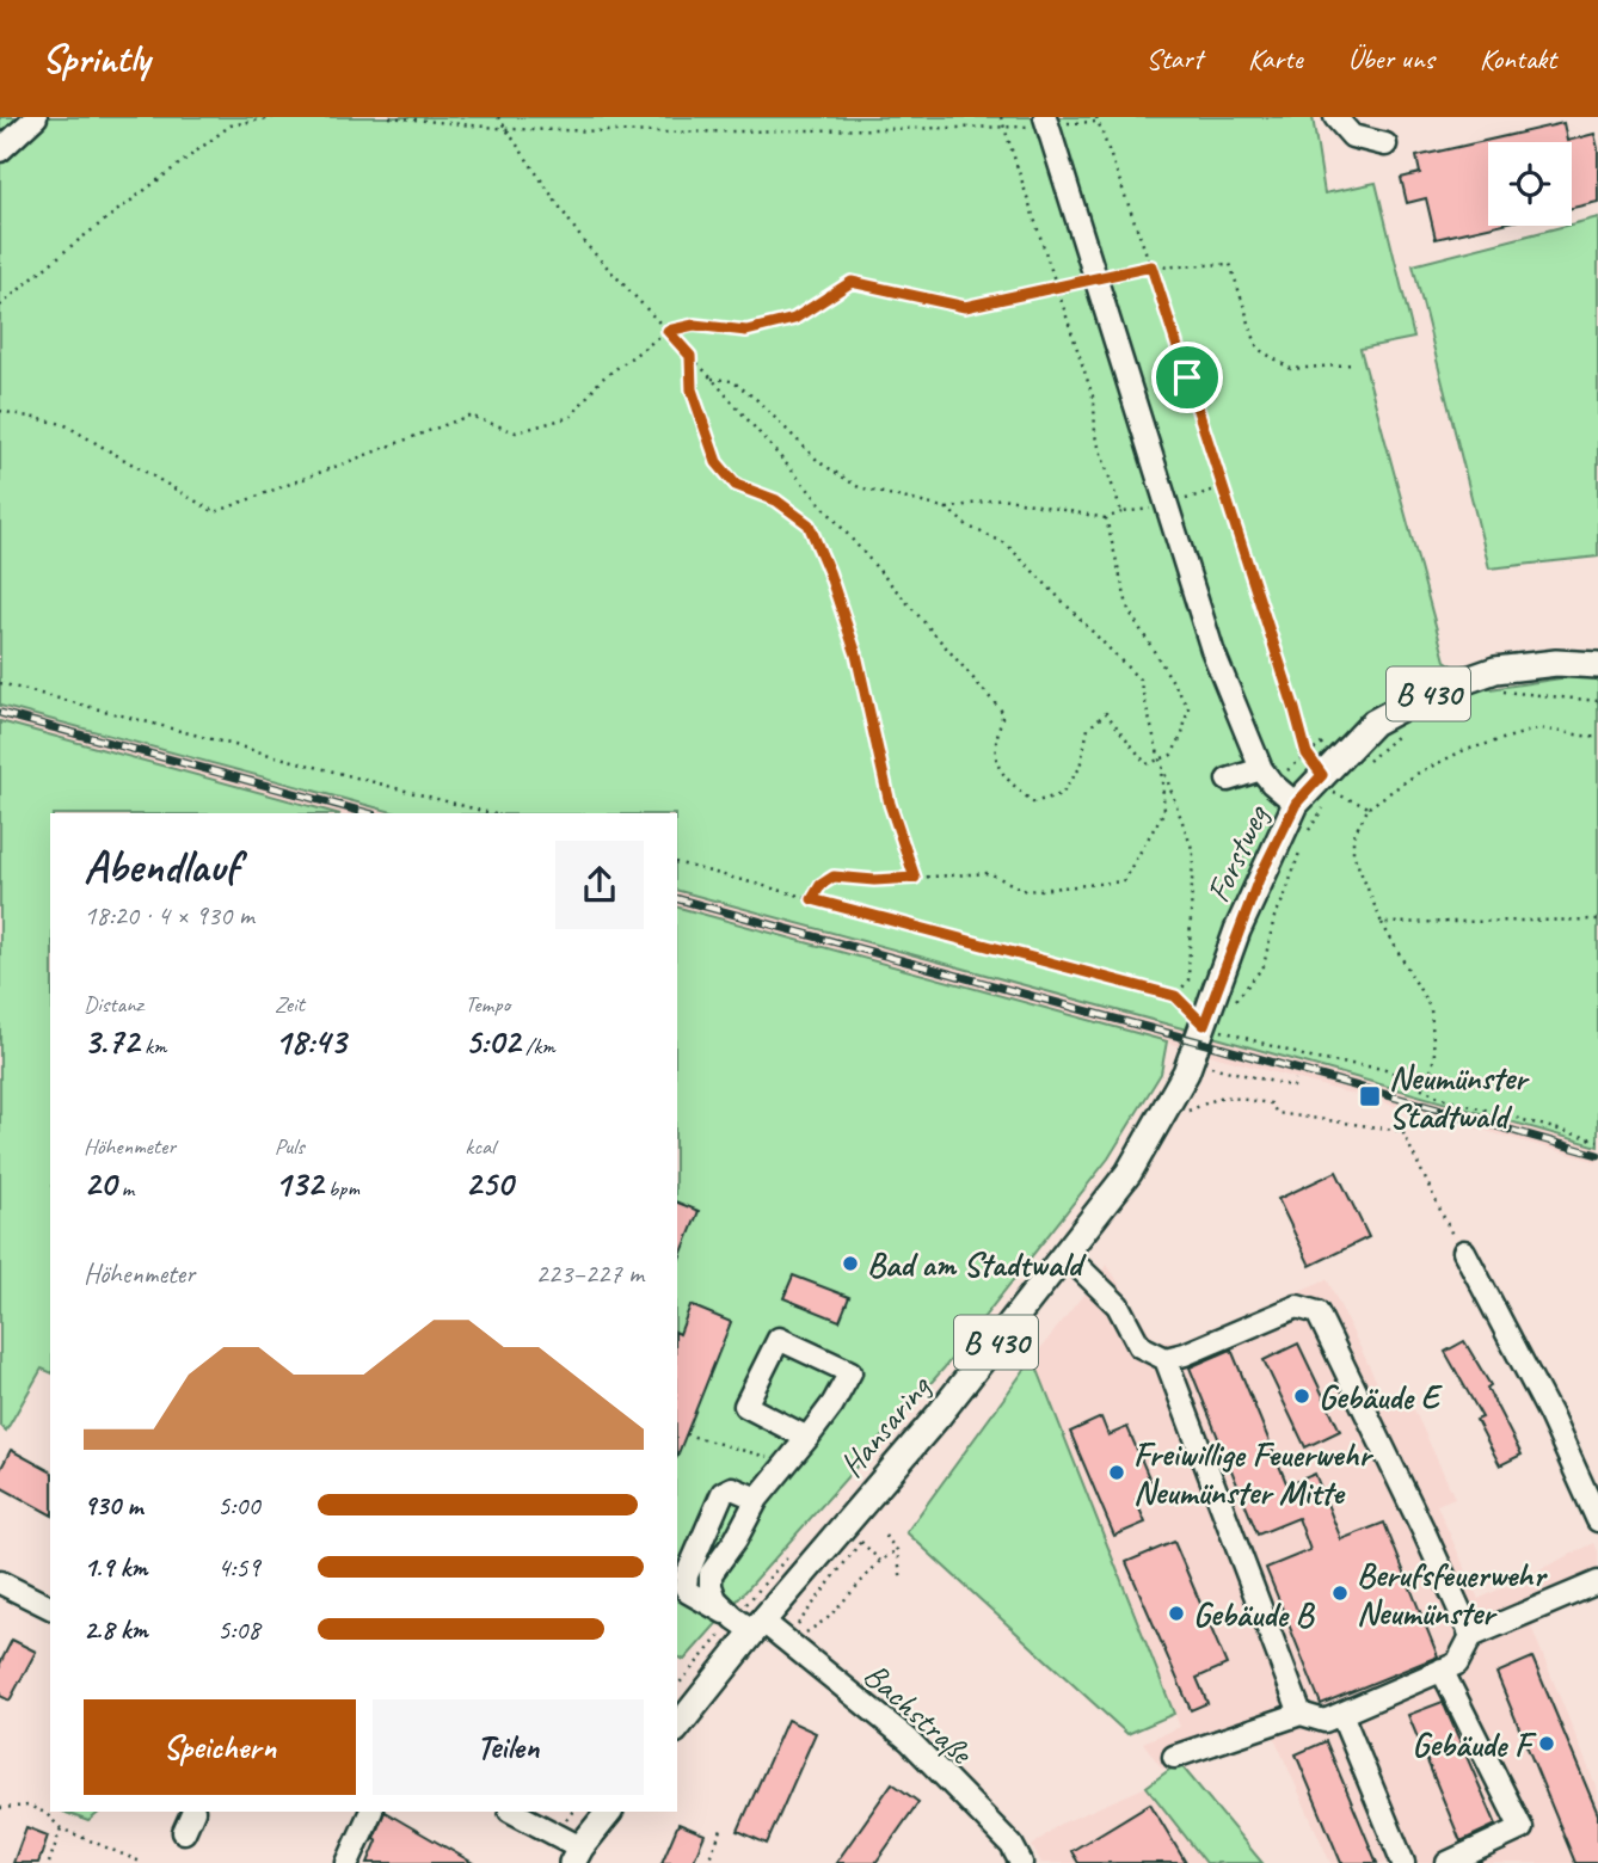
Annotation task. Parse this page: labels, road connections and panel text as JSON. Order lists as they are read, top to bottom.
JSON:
{
  "streets": {
    "main road": ["B 430", "Forstweg", "Hansaring"],
    "street": ["Bachstraße"]
  },
  "crossings": [
    ["Forstweg", "Hansaring"],
    ["Hansaring", "Bachstraße"]
  ],
  "places": {
    "transit": ["Neumünster Stadtwald"],
    "other": [
      "Bad am Stadtwald",
      "Gebäude E",
      "Freiwillige Feuerwehr Neumünster Mitte",
      "Berufsfeuerwehr Neumünster",
      "Gebäude B",
      "Gebäude F"
    ]
  },
  "page": {
    "header": "Sprintly",
    "nav": [
      "Start",
      "Karte",
      "Über uns",
      "Kontakt"
    ],
    "heading": ["Abendlauf", "18:20 · 4 × 930 m"],
    "stats": [
      ["Distanz", "3.72 km"],
      ["Zeit", "18:43"],
      ["Tempo", "5:02 /km"],
      ["Höhenmeter", "20 m"],
      ["Puls", "132 bpm"],
      ["kcal", "250"]
    ],
    "chart": ["Höhenmeter", "223–227 m"],
    "list": [
      {
        "name": "930 m",
        "note": "5:00"
      },
      {
        "name": "1.9 km",
        "note": "4:59"
      },
      {
        "name": "2.8 km",
        "note": "5:08"
      }
    ],
    "buttons": ["Speichern", "Teilen"]
  }
}
